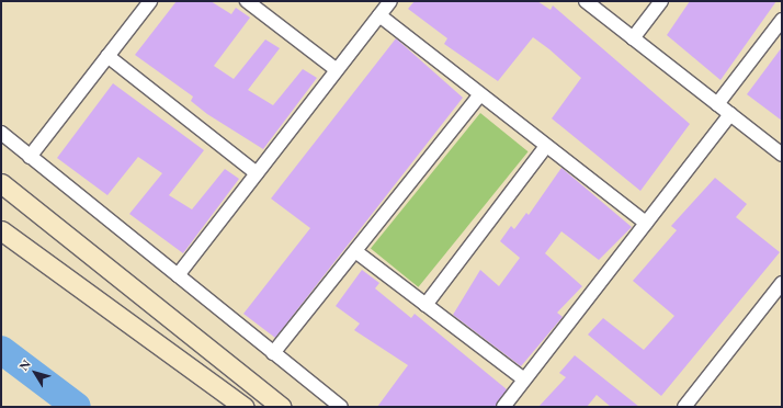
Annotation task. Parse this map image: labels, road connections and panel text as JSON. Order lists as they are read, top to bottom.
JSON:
{
  "north": "top left"
}
